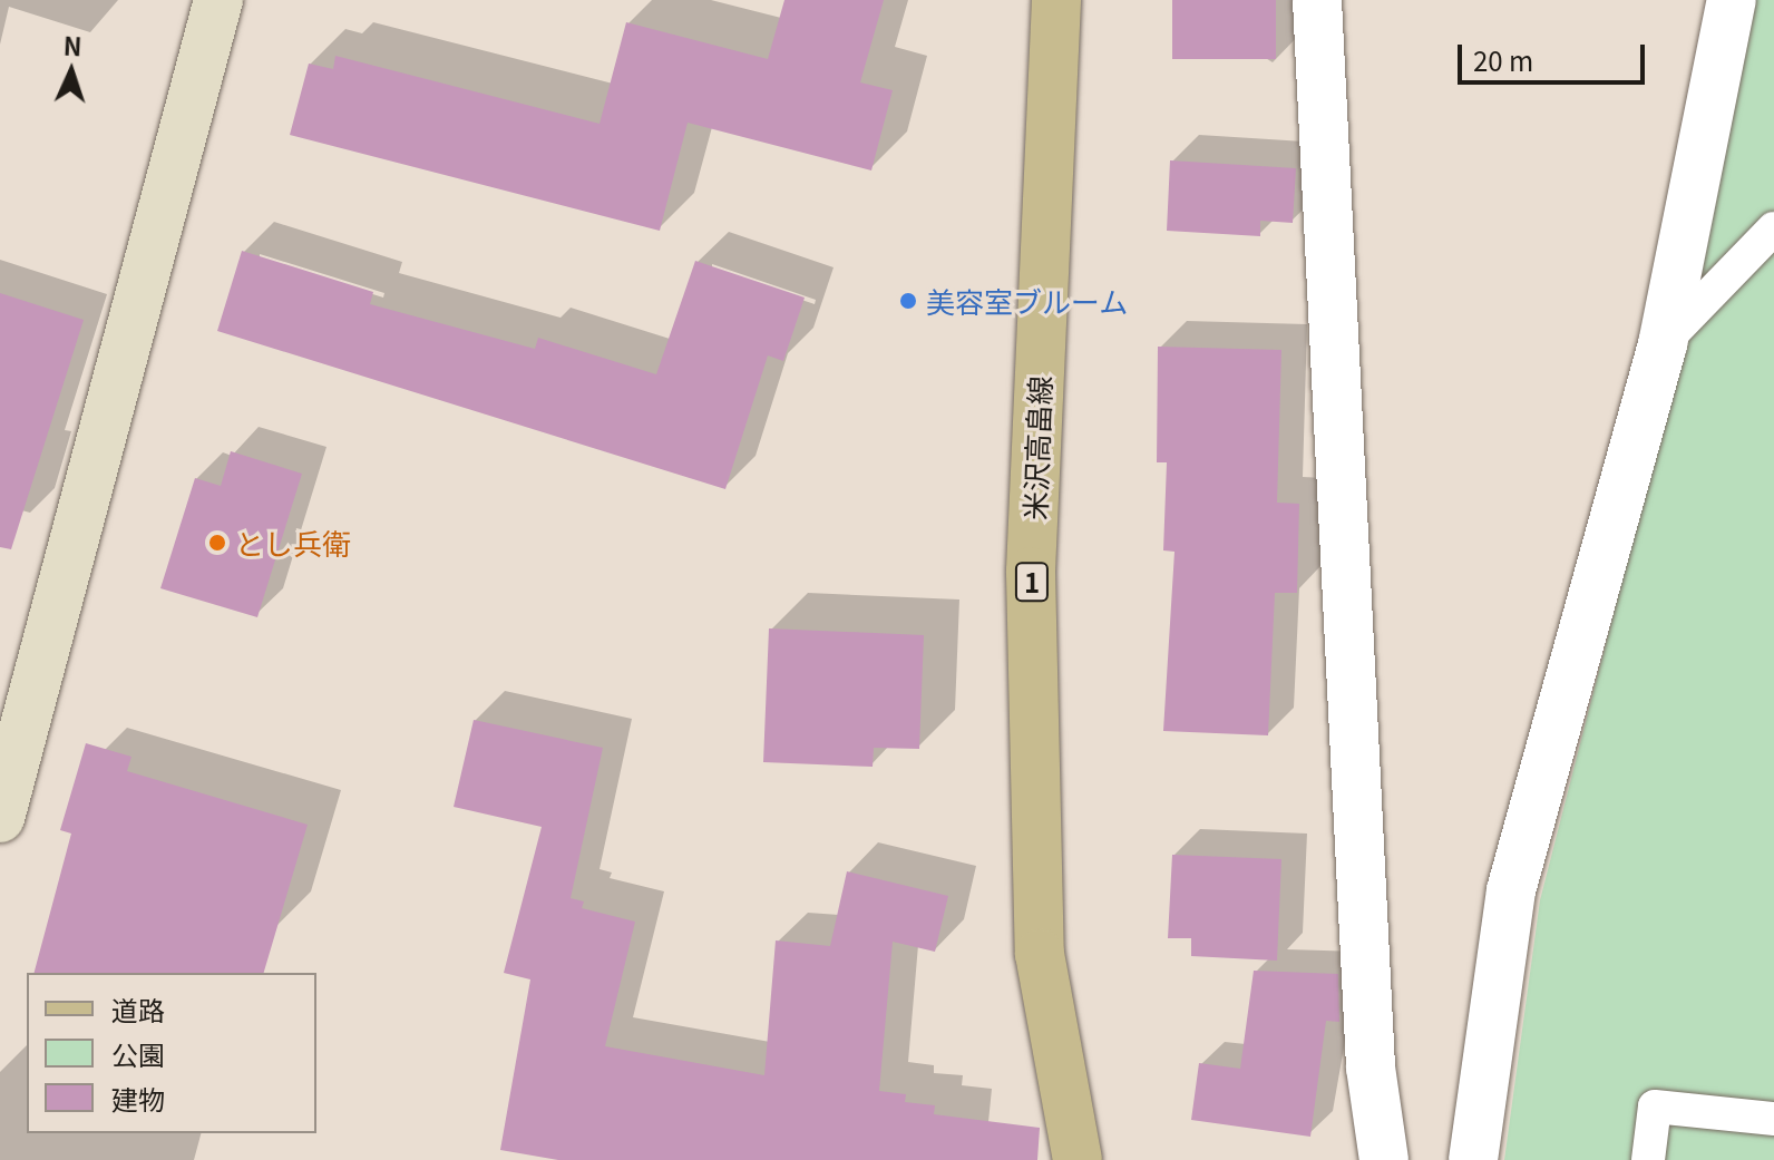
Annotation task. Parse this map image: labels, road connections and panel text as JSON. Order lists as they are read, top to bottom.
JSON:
{
  "streets": {
    "main road": ["米沢高畠線", "1"]
  },
  "places": ["美容室ブルーム", "とし兵衛"],
  "legend": ["道路", "公園", "建物"],
  "scale_bar": "20 m",
  "north": "top"
}
